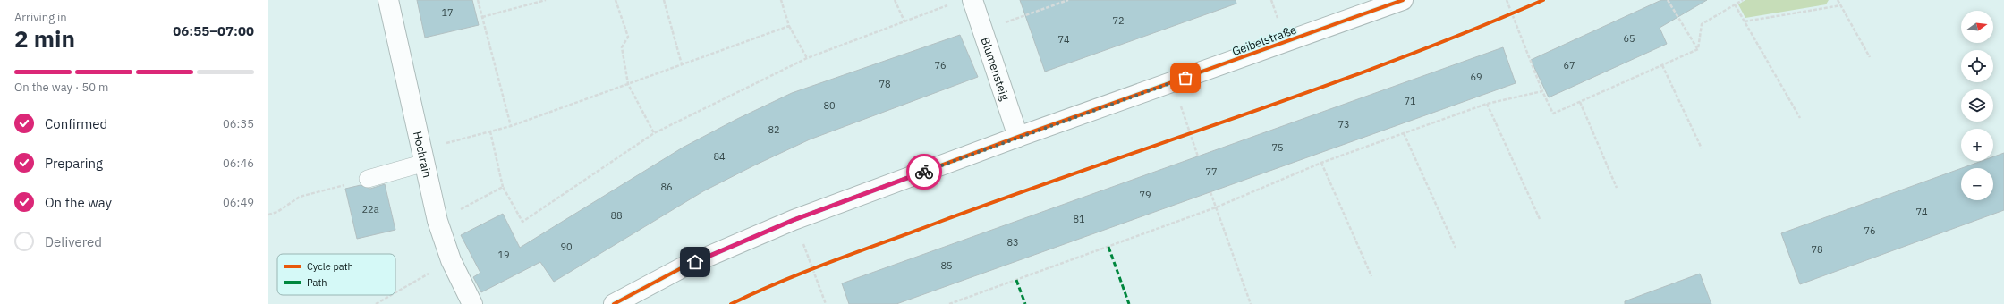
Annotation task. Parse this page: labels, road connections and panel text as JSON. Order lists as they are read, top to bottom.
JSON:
{
  "streets": {
    "street": ["Geibelstraße", "Blumensteig", "Hochrain"]
  },
  "crossings": [
    ["Geibelstraße", "Blumensteig"]
  ],
  "house_numbers": [
    "17",
    "72",
    "65",
    "74",
    "76",
    "67",
    "69",
    "78",
    "71",
    "80",
    "73",
    "82",
    "75",
    "84",
    "77",
    "86",
    "79",
    "22a",
    "74",
    "88",
    "81",
    "76",
    "83",
    "90",
    "78",
    "19",
    "85"
  ],
  "legend": ["Cycle path", "Path"],
  "north": "right",
  "page": {
    "heading": ["2 min", "Arriving in", "06:55–07:00"],
    "map_buttons": ["+", "−"],
    "bar": "On the way · 50 m",
    "list": [
      ["Confirmed", "06:35"],
      ["Preparing", "06:46"],
      ["On the way", "06:49"],
      "Delivered"
    ]
  }
}
